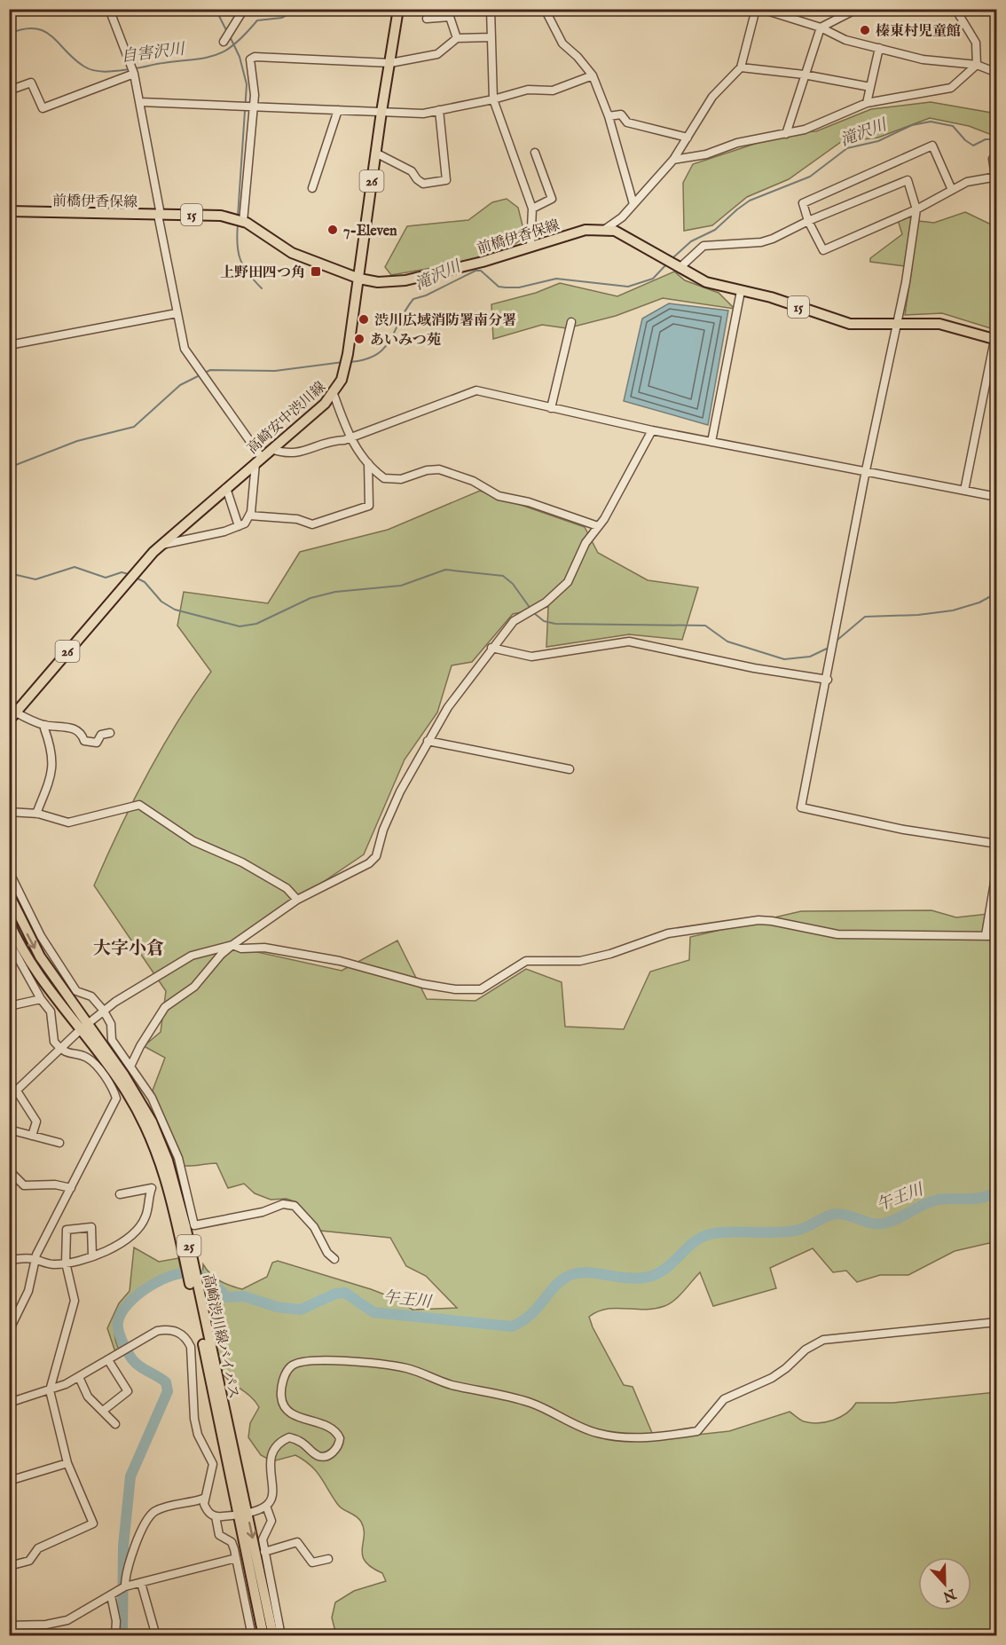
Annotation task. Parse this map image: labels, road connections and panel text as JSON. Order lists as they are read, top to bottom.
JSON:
{
  "streets": {
    "main road": [
      "26",
      "前橋伊香保線",
      "15",
      "高崎安中渋川線",
      "25",
      "高崎渋川線バイパス"
    ]
  },
  "crossings": [
    ["前橋伊香保線", "高崎安中渋川線"]
  ],
  "districts": ["大字小倉"],
  "water": ["自害沢川", "滝沢川", "午王川"],
  "places": {
    "other": [
      "榛東村児童館",
      "7-Eleven",
      "渋川広域消防署南分署",
      "あいみつ苑"
    ],
    "transit": ["上野田四つ角"]
  },
  "north": "bottom"
}
